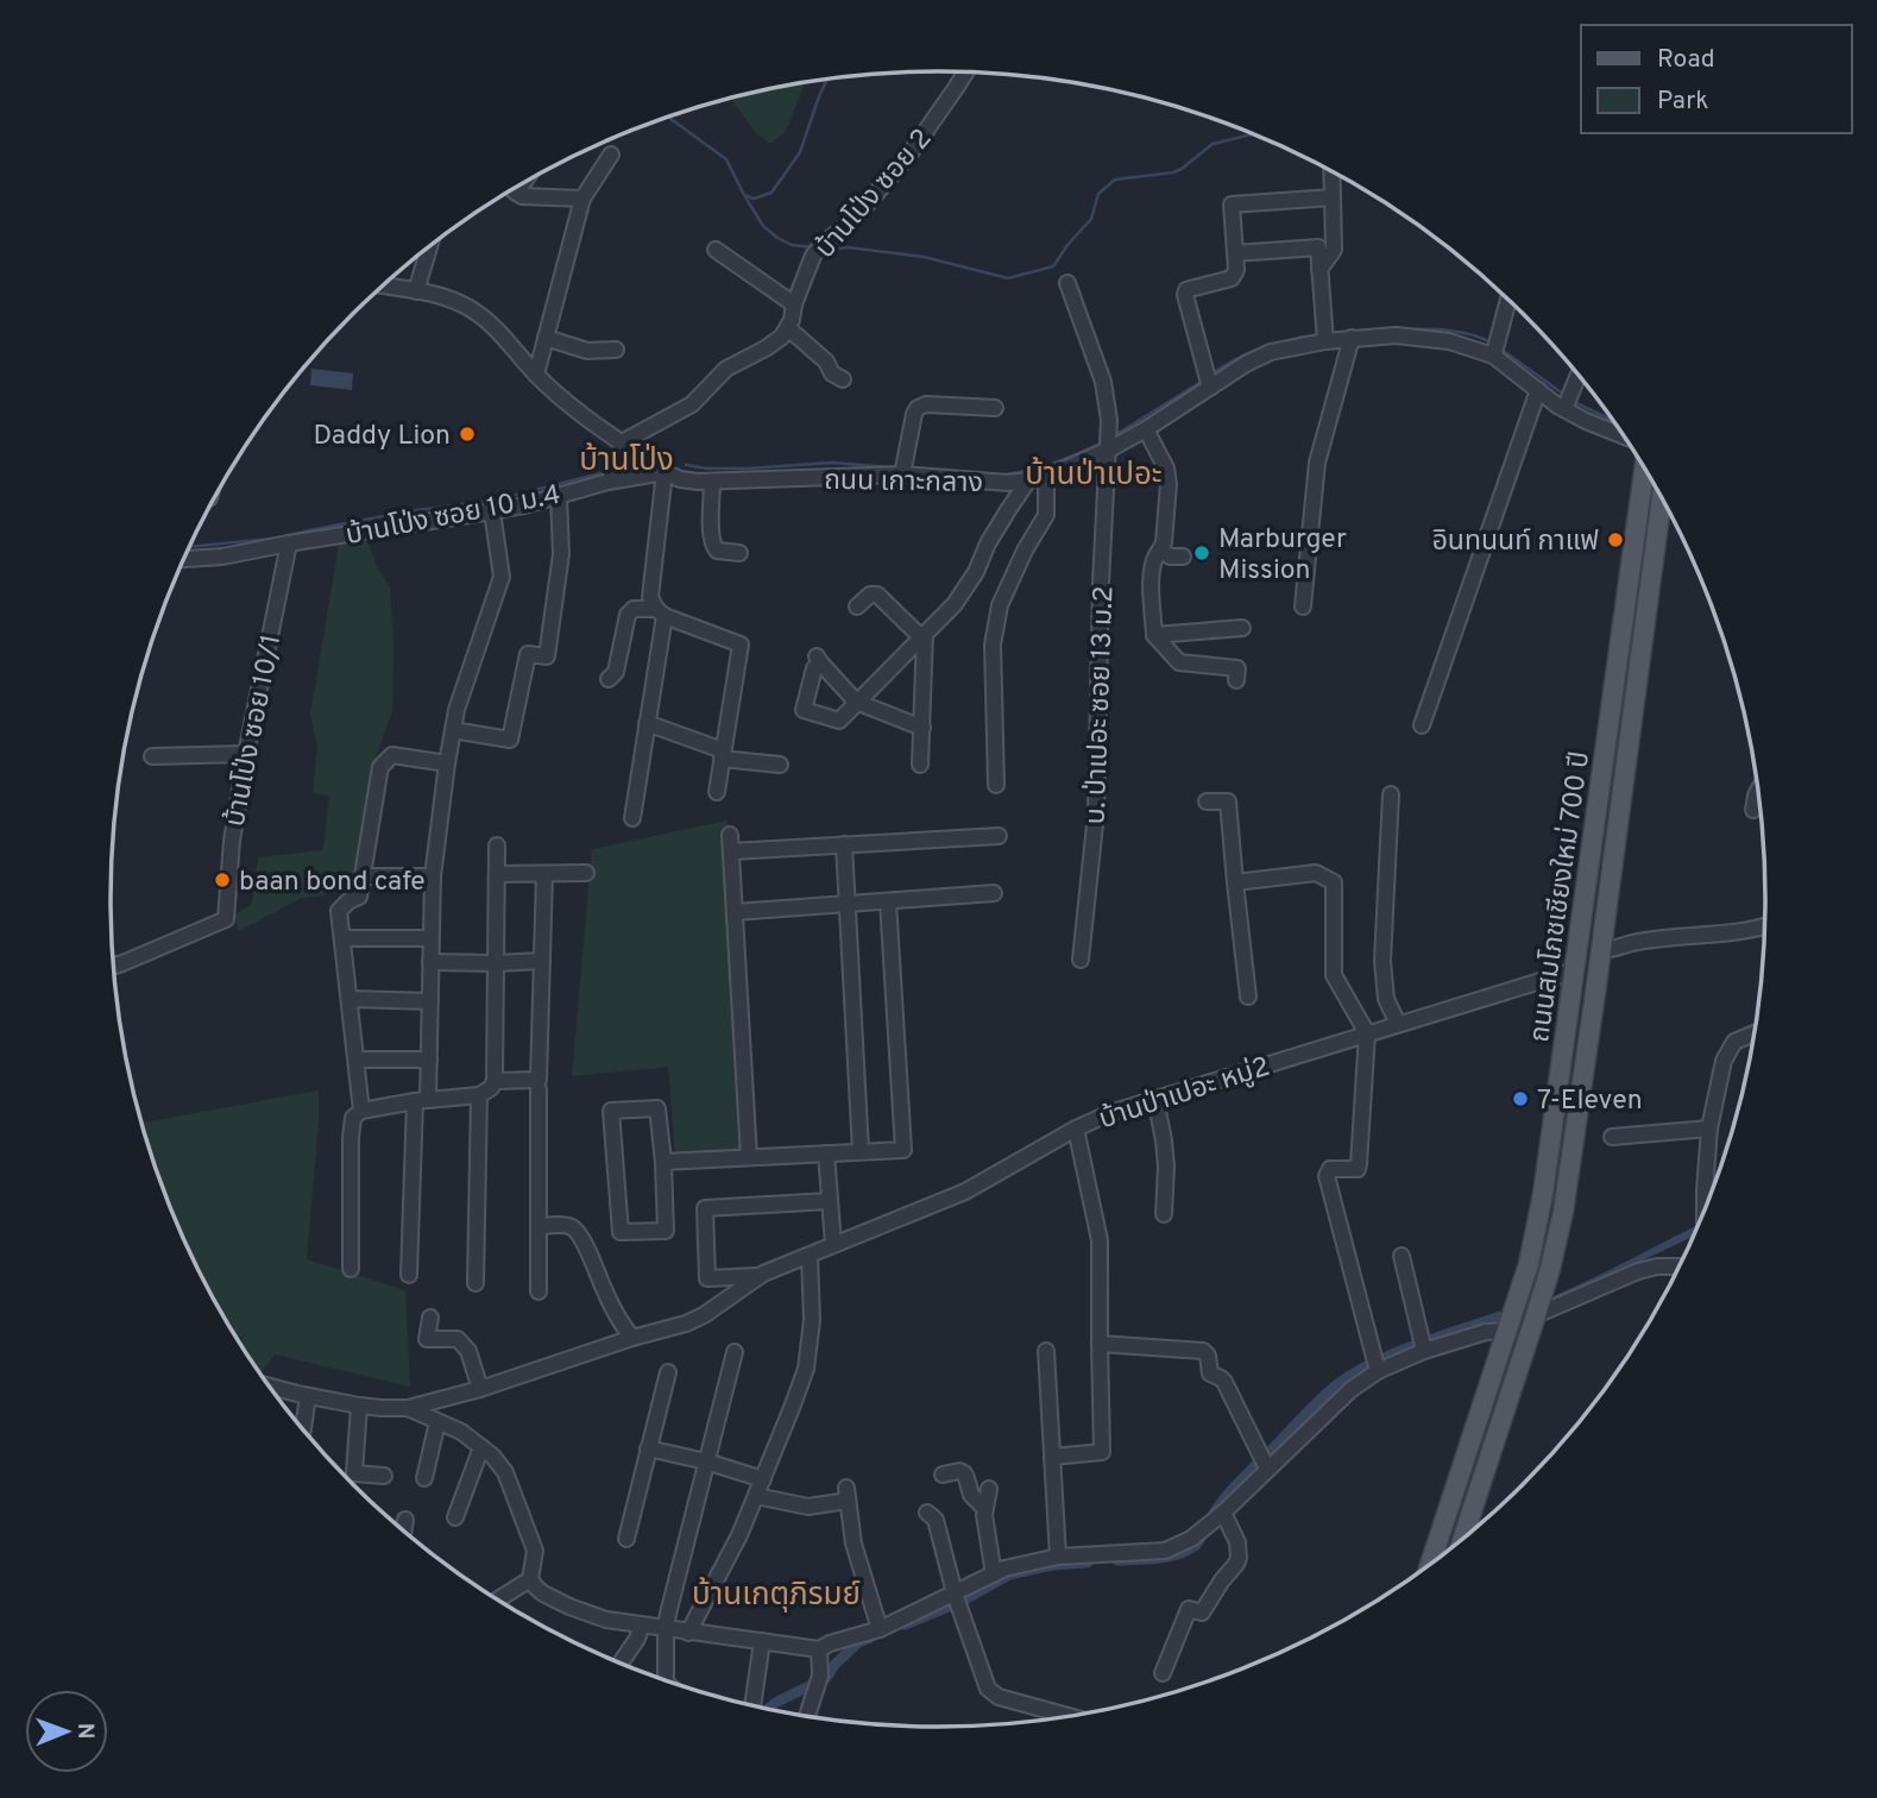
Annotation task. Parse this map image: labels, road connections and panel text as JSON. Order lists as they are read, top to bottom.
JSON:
{
  "streets": {
    "main road": ["ถนนสมโภชเชียงใหม่ 700 ปี"],
    "street": [
      "บ้านโป่ง ซอย 2",
      "ถนน เกาะกลาง",
      "บ้านโป่ง ซอย 10 ม.4",
      "บ. ป่าเปอะ ซอย 13 ม.2",
      "บ้านโป่ง ซอย 10/1",
      "บ้านป่าเปอะ หมู่2"
    ]
  },
  "crossings": [
    ["ถนน เกาะกลาง", "บ้านโป่ง ซอย 10 ม.4"],
    ["ถนน เกาะกลาง", "บ. ป่าเปอะ ซอย 13 ม.2"],
    ["บ้านโป่ง ซอย 10 ม.4", "บ้านโป่ง ซอย 10/1"],
    ["ถนนสมโภชเชียงใหม่ 700 ปี", "บ้านป่าเปอะ หมู่2"]
  ],
  "districts": ["บ้านโป่ง", "บ้านป่าเปอะ", "บ้านเกตุภิรมย์"],
  "places": [
    "Daddy Lion",
    "อินทนนท์ กาแฟ",
    "Marburger Mission",
    "baan bond cafe",
    "7-Eleven"
  ],
  "legend": ["Road", "Park"],
  "north": "right"
}
